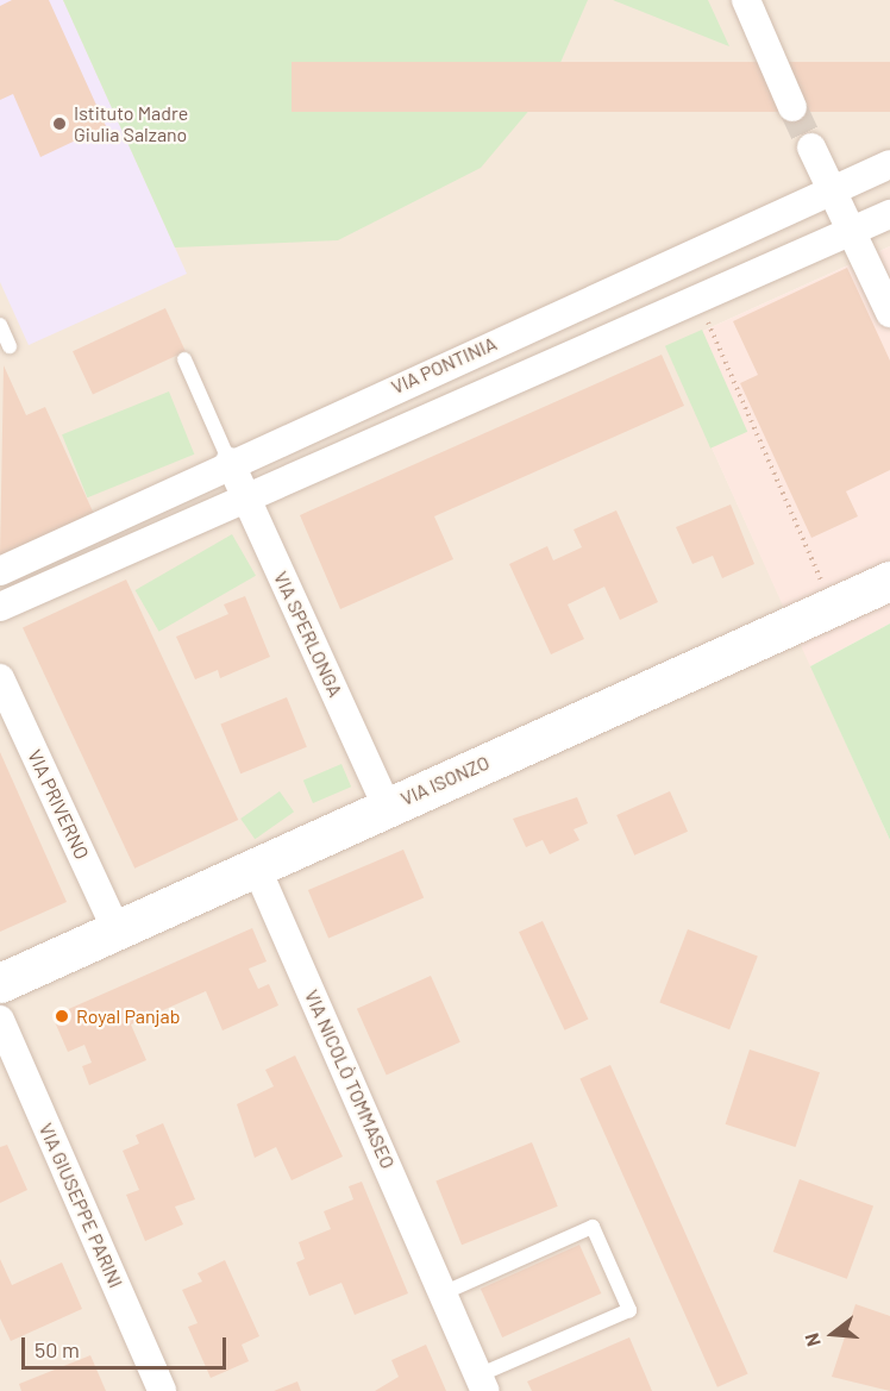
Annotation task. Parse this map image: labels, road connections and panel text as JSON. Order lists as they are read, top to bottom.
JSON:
{
  "streets": {
    "main road": ["VIA ISONZO"],
    "street": [
      "VIA PONTINIA",
      "VIA SPERLONGA",
      "VIA PRIVERNO",
      "VIA NICOLÒ TOMMASEO",
      "VIA GIUSEPPE PARINI"
    ]
  },
  "crossings": [
    ["VIA PONTINIA", "VIA SPERLONGA"],
    ["VIA SPERLONGA", "VIA ISONZO"],
    ["VIA ISONZO", "VIA PRIVERNO"],
    ["VIA ISONZO", "VIA NICOLÒ TOMMASEO"]
  ],
  "places": ["Istituto Madre Giulia Salzano", "Royal Panjab"],
  "scale_bar": "50 m",
  "north": "left"
}
